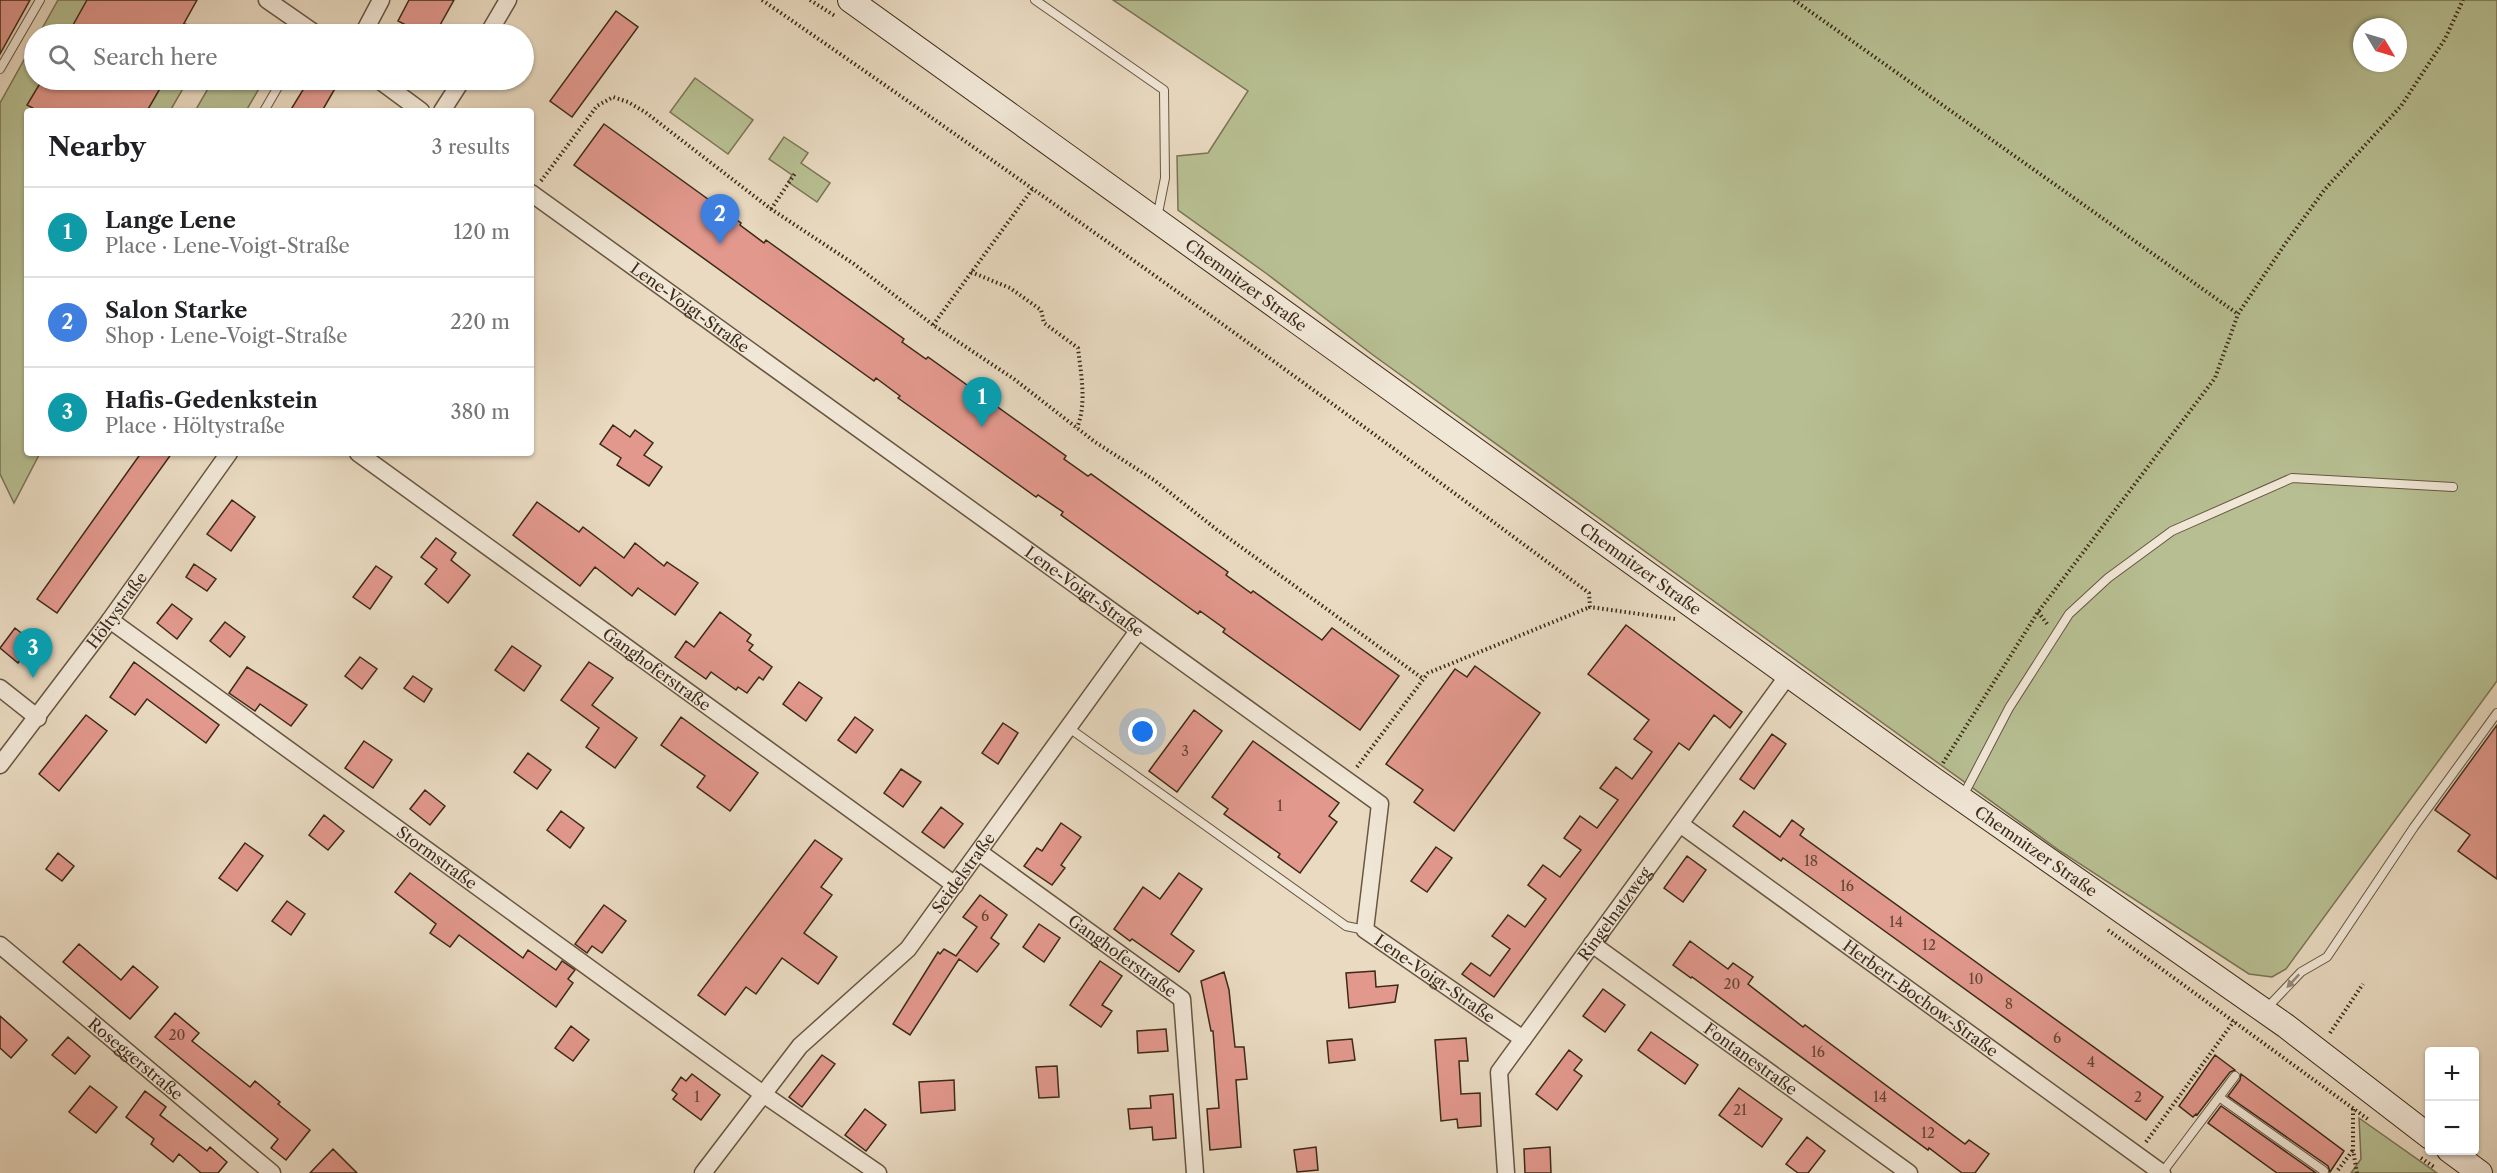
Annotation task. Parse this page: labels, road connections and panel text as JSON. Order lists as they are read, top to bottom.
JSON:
{
  "streets": {
    "main road": ["Chemnitzer Straße"],
    "street": [
      "Lene-Voigt-Straße",
      "Höltystraße",
      "Ganghoferstraße",
      "Stormstraße",
      "Seidelstraße",
      "Ringelnatzweg",
      "Herbert-Bochow-Straße",
      "Roseggerstraße",
      "Fontanestraße"
    ]
  },
  "crossings": [
    ["Chemnitzer Straße", "Ringelnatzweg"],
    ["Lene-Voigt-Straße", "Seidelstraße"],
    ["Lene-Voigt-Straße", "Ringelnatzweg"],
    ["Höltystraße", "Stormstraße"],
    ["Ganghoferstraße", "Seidelstraße"],
    ["Stormstraße", "Seidelstraße"],
    ["Ringelnatzweg", "Herbert-Bochow-Straße"],
    ["Ringelnatzweg", "Fontanestraße"]
  ],
  "house_numbers": [
    "3",
    "1",
    "18",
    "16",
    "6",
    "14",
    "12",
    "10",
    "20",
    "8",
    "20",
    "6",
    "16",
    "4",
    "1",
    "14",
    "2",
    "21",
    "12"
  ],
  "north": "bottom right",
  "page": {
    "search": "Search here",
    "heading": ["Nearby", "3 results"],
    "list": [
      {
        "mark": "1",
        "name": "Lange Lene",
        "note": "Place · Lene-Voigt-Straße",
        "value": "120 m"
      },
      {
        "mark": "2",
        "name": "Salon Starke",
        "note": "Shop · Lene-Voigt-Straße",
        "value": "220 m"
      },
      {
        "mark": "3",
        "name": "Hafis-Gedenkstein",
        "note": "Place · Höltystraße",
        "value": "380 m"
      }
    ],
    "pins": ["2", "1", "3"],
    "map_buttons": ["+", "−"]
  }
}
